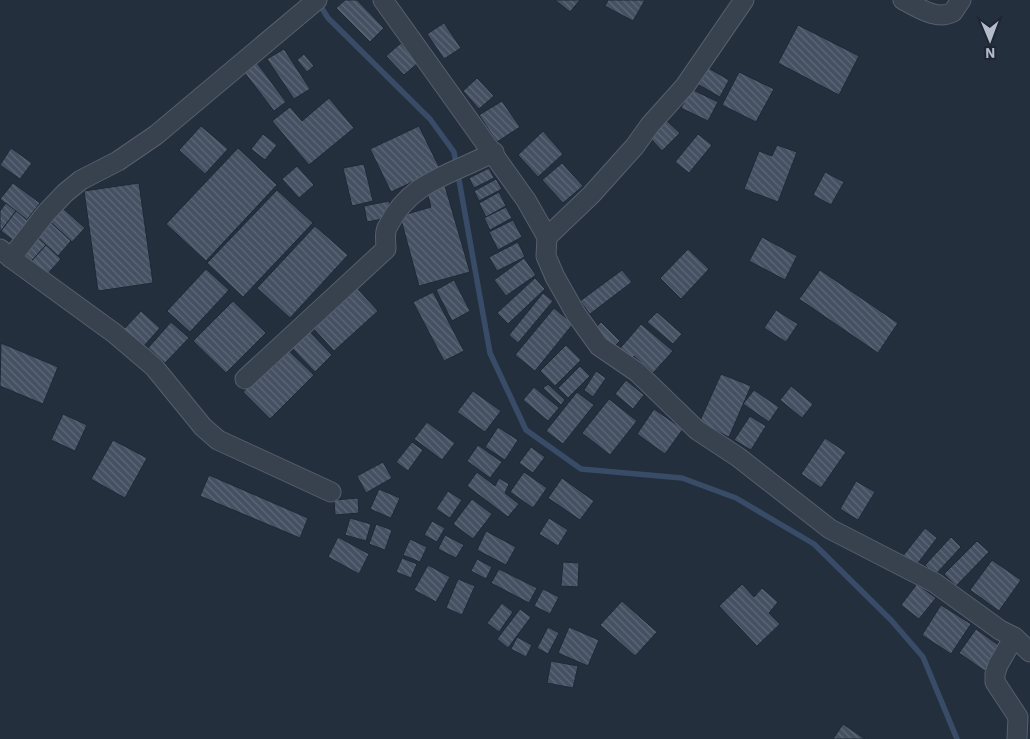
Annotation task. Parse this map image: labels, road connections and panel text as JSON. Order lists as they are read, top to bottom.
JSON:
{
  "north": "bottom"
}
